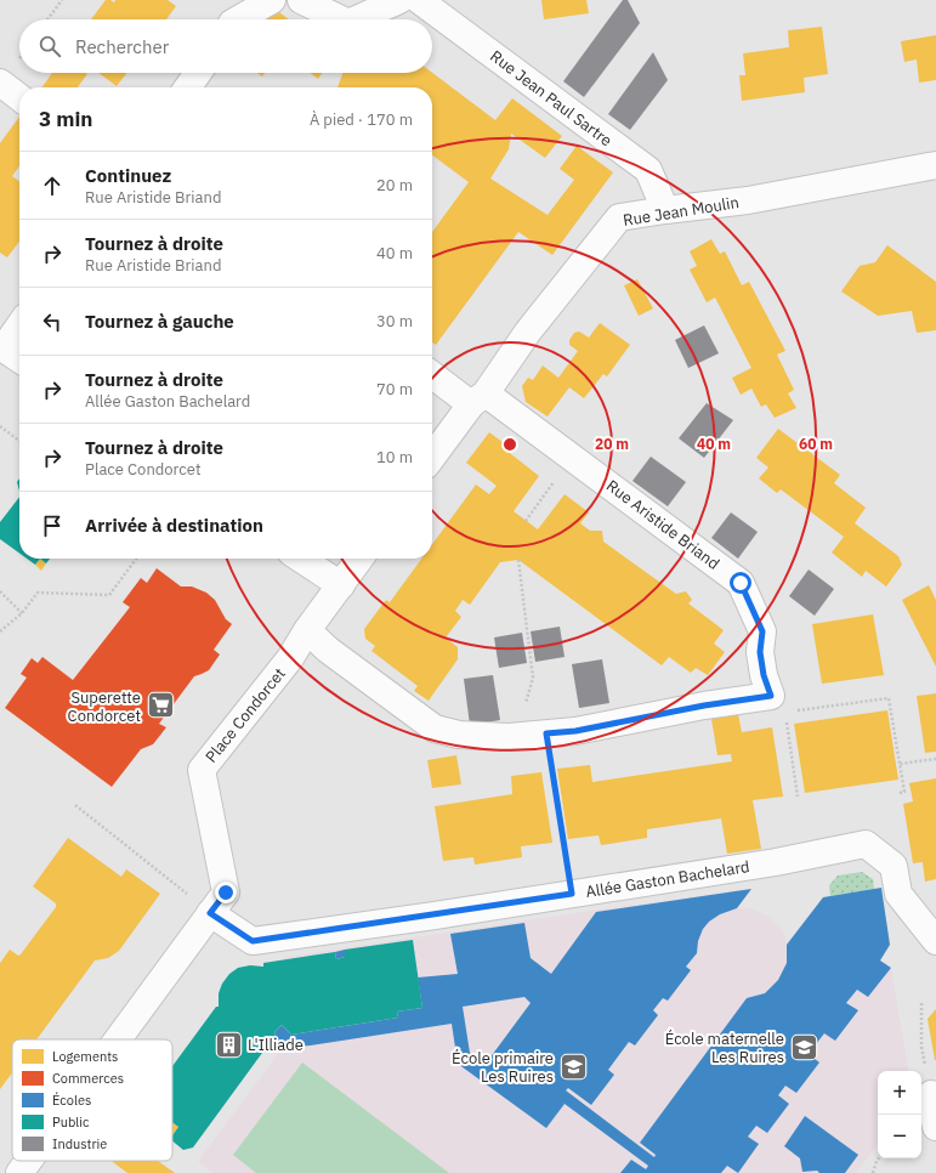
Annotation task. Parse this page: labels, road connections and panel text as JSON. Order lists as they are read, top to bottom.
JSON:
{
  "streets": {
    "street": [
      "Rue Jean Paul Sartre",
      "Rue Jean Moulin",
      "Rue Aristide Briand",
      "Place Condorcet",
      "Allée Gaston Bachelard"
    ]
  },
  "crossings": [
    ["Rue Jean Paul Sartre", "Rue Jean Moulin"],
    ["Rue Jean Moulin", "Rue Aristide Briand"],
    ["Place Condorcet", "Allée Gaston Bachelard"]
  ],
  "places": {
    "supermarket": ["Superette Condorcet"],
    "building": ["L'Illiade"],
    "school or university": ["École maternelle Les Ruires", "École primaire Les Ruires"]
  },
  "legend": [
    "Logements",
    "Commerces",
    "Écoles",
    "Public",
    "Industrie"
  ],
  "page": {
    "search": "Rechercher",
    "heading": ["3 min", "À pied · 170 m"],
    "list": [
      ["Continuez", "Rue Aristide Briand", "20 m"],
      ["Tournez à droite", "Rue Aristide Briand", "40 m"],
      ["Tournez à gauche", "30 m"],
      ["Tournez à droite", "Allée Gaston Bachelard", "70 m"],
      ["Tournez à droite", "Place Condorcet", "10 m"],
      "Arrivée à destination"
    ],
    "map_buttons": ["+", "−"]
  },
  "rings": ["20 m", "40 m", "60 m"]
}
